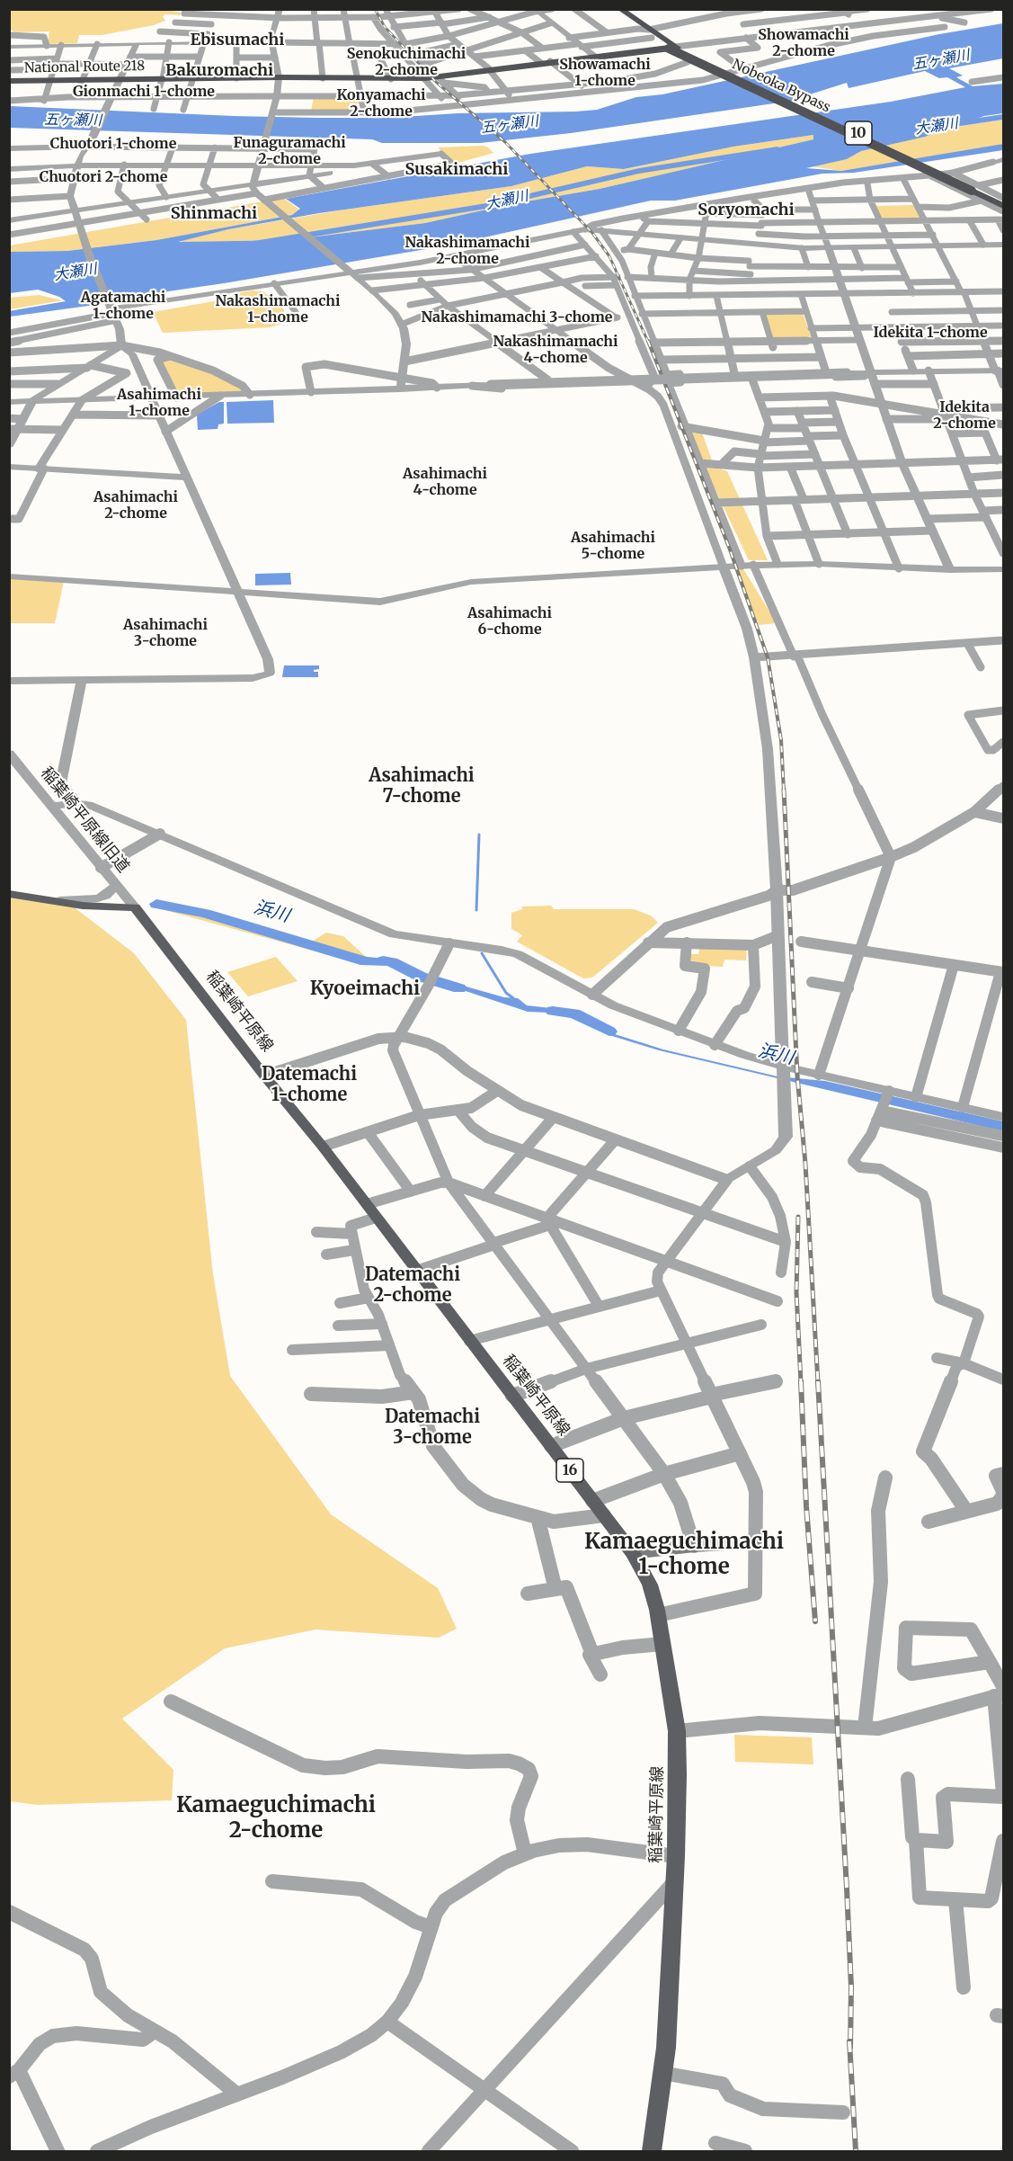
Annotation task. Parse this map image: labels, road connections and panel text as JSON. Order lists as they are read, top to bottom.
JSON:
{
  "streets": {
    "highway": ["National Route 218", "Nobeoka Bypass", "10"],
    "main road": ["稲葉崎平原線", "16"],
    "street": ["稲葉崎平原線旧道"]
  },
  "crossings": [
    ["National Route 218", "Nobeoka Bypass"],
    ["稲葉崎平原線旧道", "稲葉崎平原線"]
  ],
  "districts": [
    "Showamachi 2-chome",
    "Ebisumachi",
    "Senokuchimachi 2-chome",
    "Showamachi 1-chome",
    "Bakuromachi",
    "Gionmachi 1-chome",
    "Konyamachi 2-chome",
    "Funaguramachi 2-chome",
    "Chuotori 1-chome",
    "Susakimachi",
    "Chuotori 2-chome",
    "Soryomachi",
    "Shinmachi",
    "Nakashimamachi 2-chome",
    "Agatamachi 1-chome",
    "Nakashimamachi 1-chome",
    "Nakashimamachi 3-chome",
    "Idekita 1-chome",
    "Nakashimamachi 4-chome",
    "Asahimachi 1-chome",
    "Idekita 2-chome",
    "Asahimachi 4-chome",
    "Asahimachi 2-chome",
    "Asahimachi 5-chome",
    "Asahimachi 6-chome",
    "Asahimachi 3-chome",
    "Asahimachi 7-chome",
    "Kyoeimachi",
    "Datemachi 1-chome",
    "Datemachi 2-chome",
    "Datemachi 3-chome",
    "Kamaeguchimachi 1-chome",
    "Kamaeguchimachi 2-chome"
  ],
  "water": ["五ヶ瀬川", "大瀬川", "浜川"]
}
